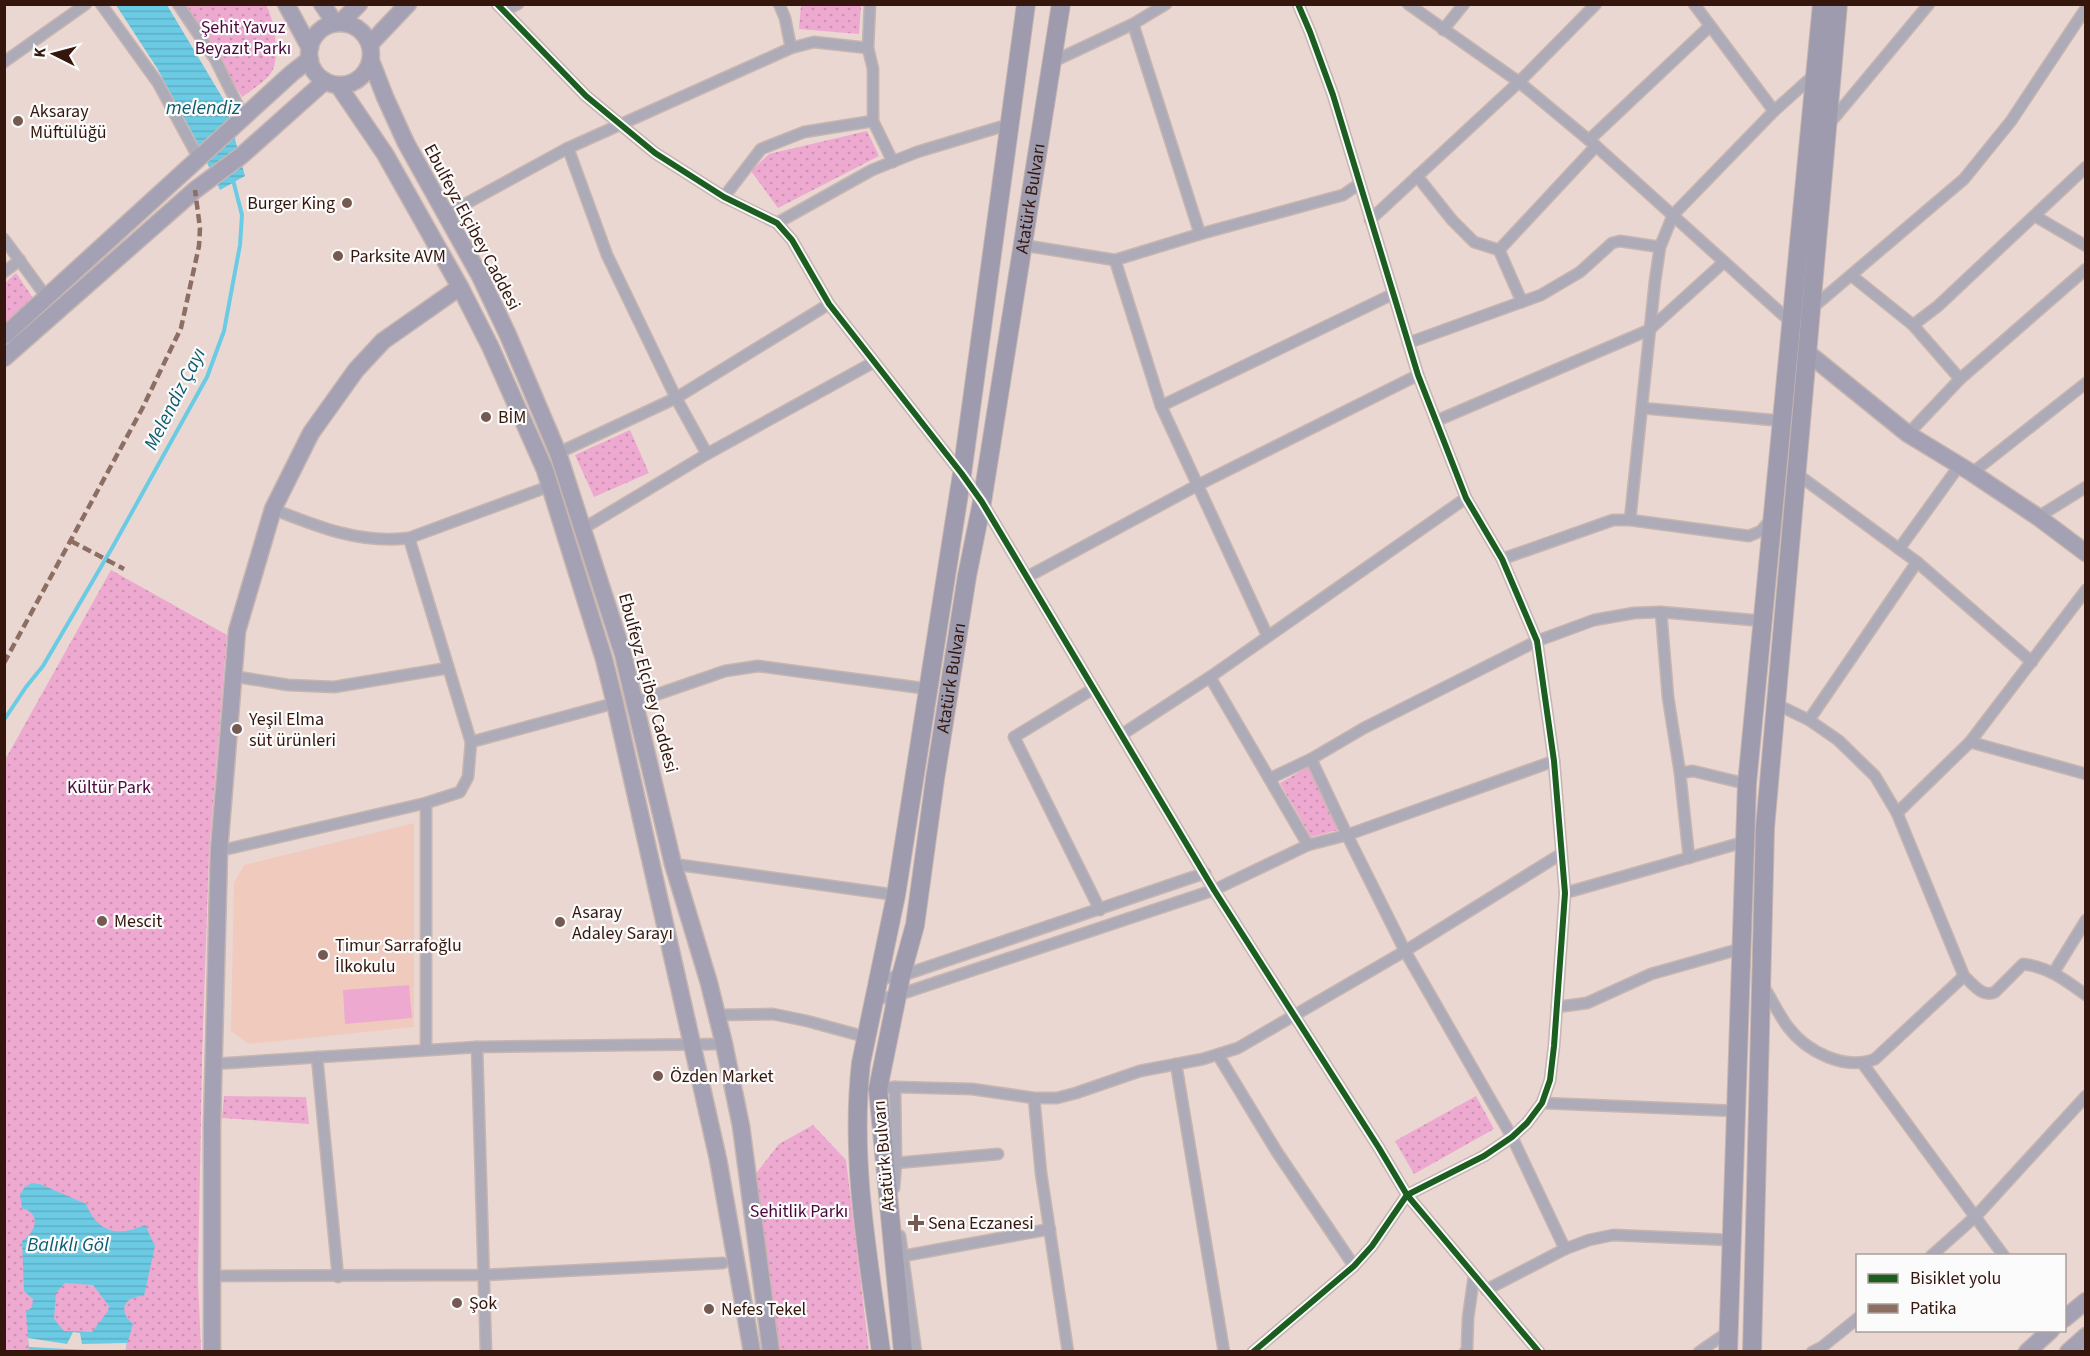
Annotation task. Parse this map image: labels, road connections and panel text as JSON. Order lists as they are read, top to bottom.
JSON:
{
  "streets": {
    "main road": ["Atatürk Bulvarı", "Ebulfeyz Elçibey Caddesi"]
  },
  "water": ["melendiz", "Melendiz Çayı", "Balıklı Göl"],
  "parks": ["Şehit Yavuz Beyazıt Parkı", "Kültür Park", "Sehitlik Parkı"],
  "places": {
    "other": [
      "Aksaray Müftülüğü",
      "Burger King",
      "Parksite AVM",
      "BİM",
      "Yeşil Elma süt ürünleri",
      "Mescit",
      "Asaray Adaley Sarayı",
      "Timur Sarrafoğlu İlkokulu",
      "Özden Market",
      "Şok",
      "Nefes Tekel"
    ],
    "health": ["Sena Eczanesi"]
  },
  "legend": ["Bisiklet yolu", "Patika"],
  "north": "left"
}
